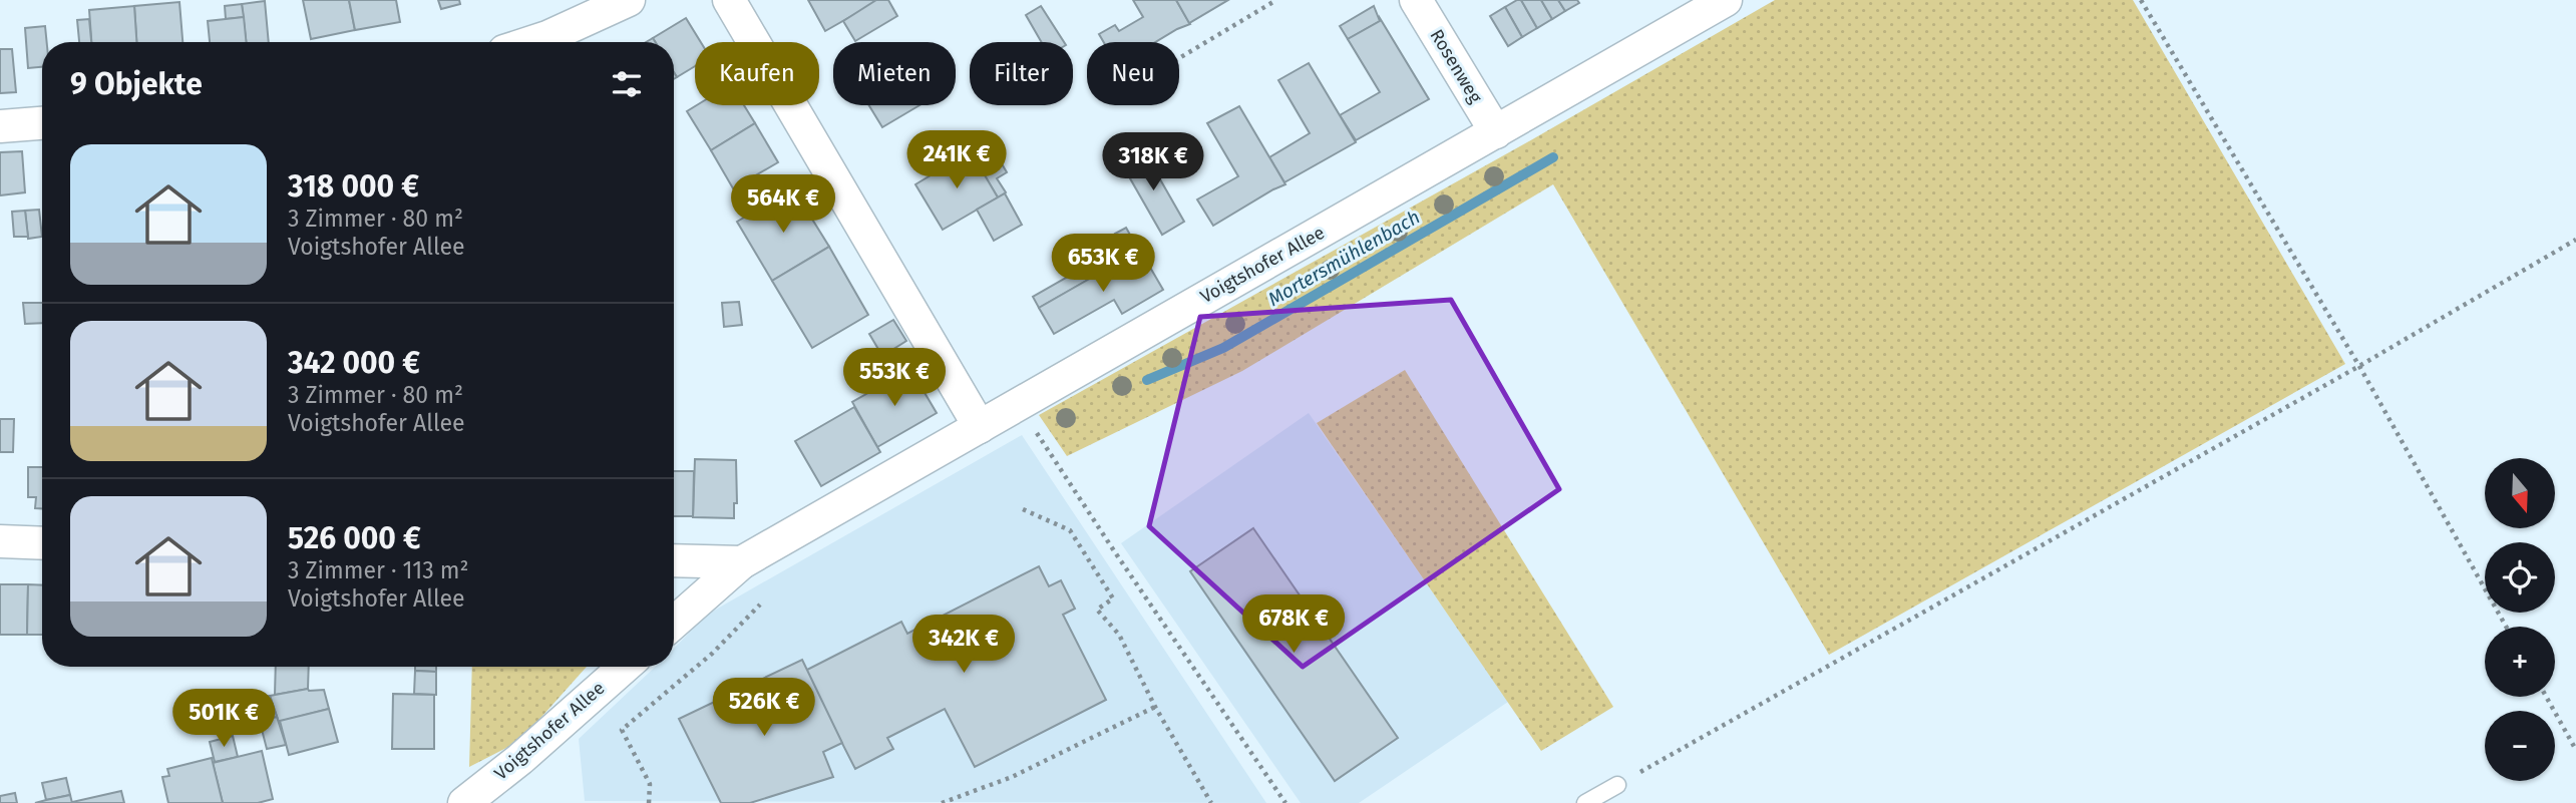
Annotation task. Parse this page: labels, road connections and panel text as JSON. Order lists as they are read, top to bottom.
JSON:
{
  "streets": {
    "street": ["Rosenweg", "Voigtshofer Allee"]
  },
  "crossings": [
    ["Rosenweg", "Voigtshofer Allee"]
  ],
  "water": ["Mortersmühlenbach"],
  "north": "bottom",
  "page": {
    "chip": [
      "Kaufen",
      "Mieten",
      "Filter",
      "Neu"
    ],
    "heading": "9 Objekte",
    "list": [
      {
        "name": "318 000 €",
        "note": "3 Zimmer · 80 m² · Voigtshofer Allee"
      },
      {
        "name": "342 000 €",
        "note": "3 Zimmer · 80 m² · Voigtshofer Allee"
      },
      {
        "name": "526 000 €",
        "note": "3 Zimmer · 113 m² · Voigtshofer Allee"
      }
    ],
    "price": [
      "241K €",
      "318K €",
      "564K €",
      "653K €",
      "553K €",
      "678K €",
      "342K €",
      "526K €",
      "501K €"
    ],
    "map_buttons": ["+", "−"]
  }
}
